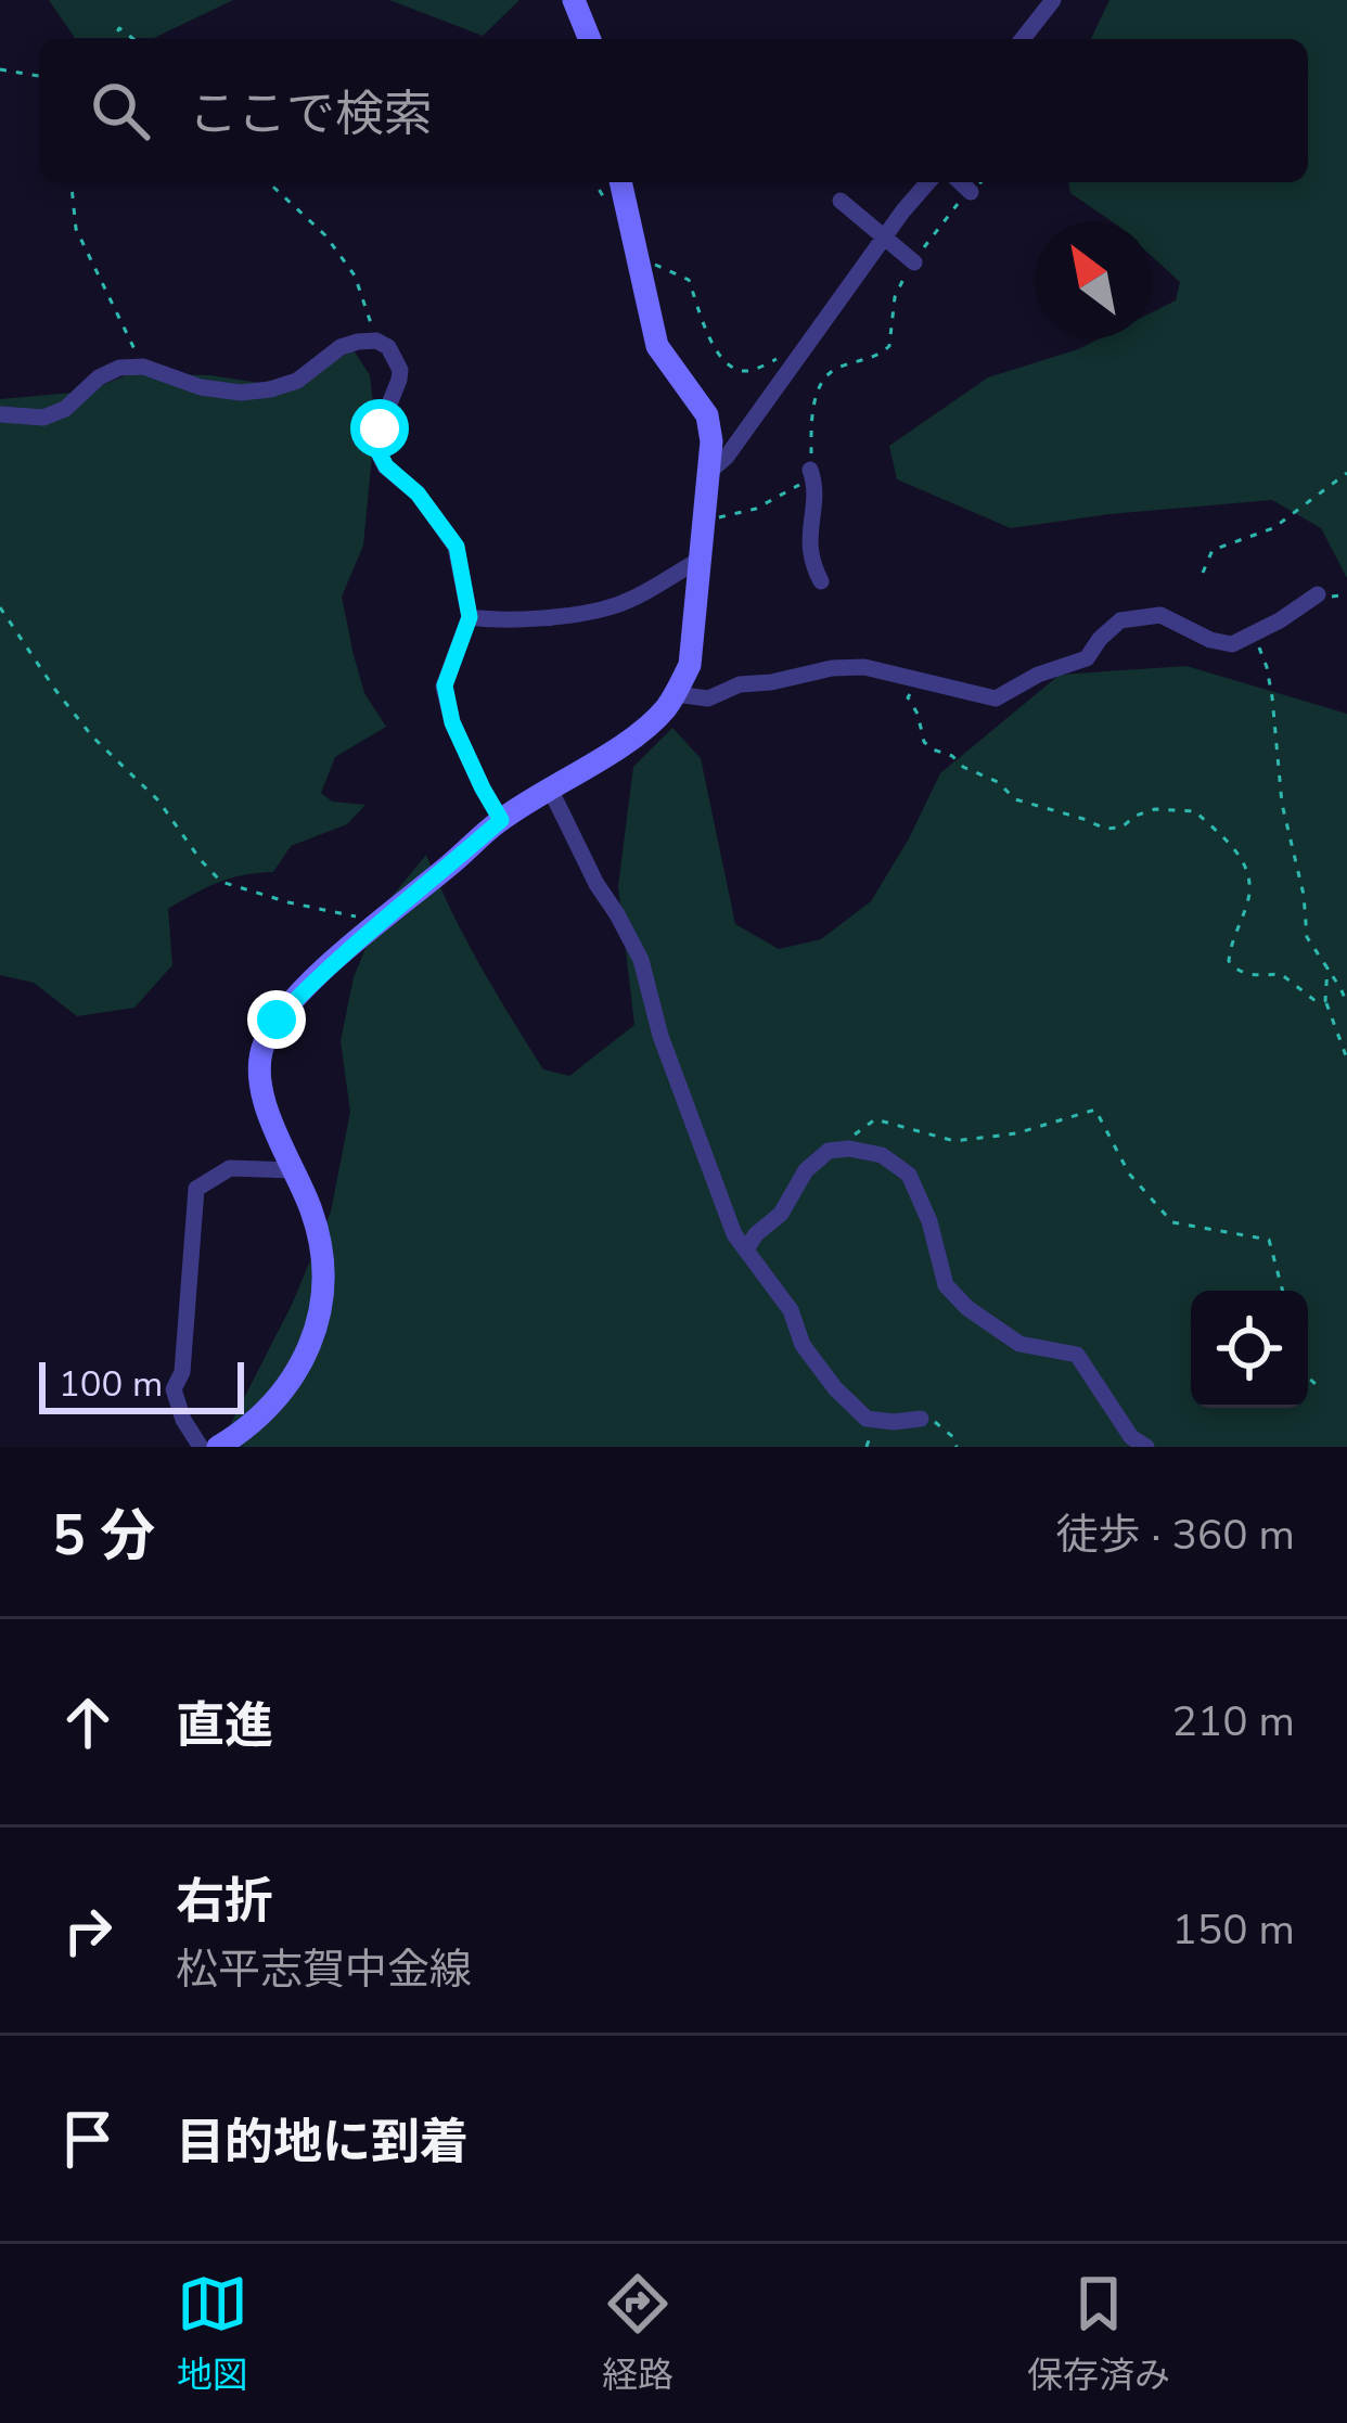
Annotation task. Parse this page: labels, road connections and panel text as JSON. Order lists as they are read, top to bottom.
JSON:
{
  "scale_bar": "100 m",
  "north": "top left",
  "page": {
    "search": "ここで検索",
    "scale": "100 m",
    "heading": ["5 分", "徒歩 · 360 m"],
    "list": [
      ["直進", "210 m"],
      ["右折", "松平志賀中金線", "150 m"],
      "目的地に到着"
    ],
    "nav": ["地図", "経路", "保存済み"]
  }
}
